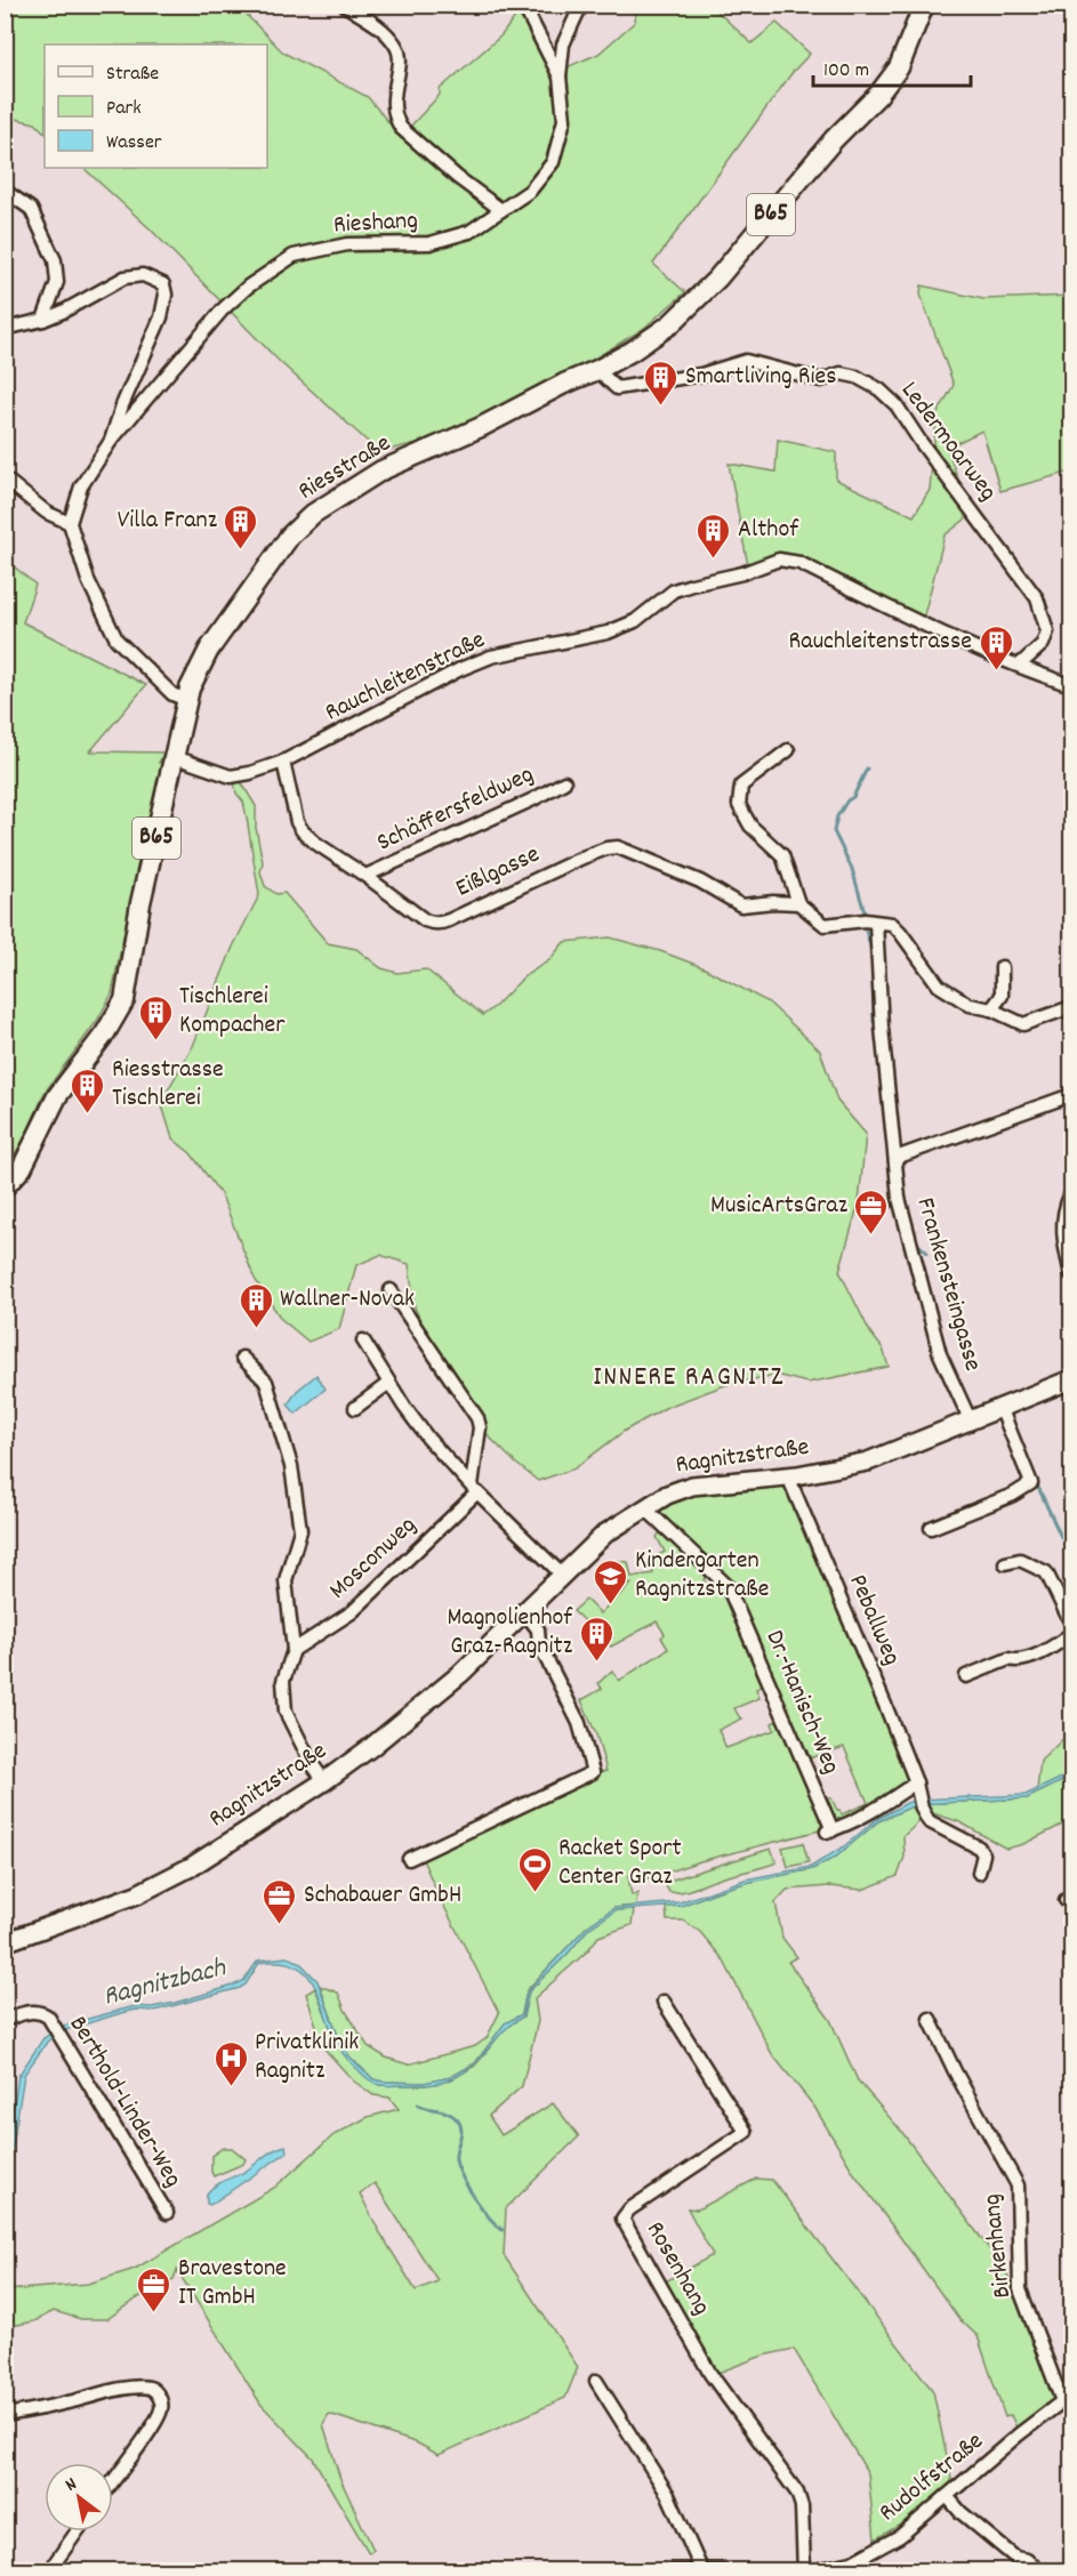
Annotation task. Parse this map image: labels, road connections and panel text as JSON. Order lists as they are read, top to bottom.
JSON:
{
  "streets": {
    "main road": ["B65", "Riesstraße", "Ragnitzstraße"],
    "street": [
      "Rieshang",
      "Ledermoarweg",
      "Rauchleitenstraße",
      "Schäffersfeldweg",
      "Eißlgasse",
      "Frankensteingasse",
      "Mosconweg",
      "Peballweg",
      "Dr.-Hanisch-Weg",
      "Berthold-Linder-Weg",
      "Birkenhang",
      "Rosenhang",
      "Rudolfstraße"
    ]
  },
  "crossings": [
    ["Ledermoarweg", "Riesstraße"],
    ["Ledermoarweg", "Rauchleitenstraße"],
    ["Riesstraße", "Rauchleitenstraße"],
    ["Rauchleitenstraße", "Eißlgasse"],
    ["Schäffersfeldweg", "Eißlgasse"],
    ["Frankensteingasse", "Ragnitzstraße"],
    ["Ragnitzstraße", "Peballweg"],
    ["Ragnitzstraße", "Dr.-Hanisch-Weg"],
    ["Peballweg", "Dr.-Hanisch-Weg"],
    ["Birkenhang", "Rudolfstraße"],
    ["Rosenhang", "Rudolfstraße"]
  ],
  "districts": ["INNERE RAGNITZ"],
  "water": ["Ragnitzbach"],
  "places": {
    "building": [
      "Smartliving Ries",
      "Villa Franz",
      "Althof",
      "Rauchleitenstrasse",
      "Tischlerei Kompacher",
      "Riesstrasse Tischlerei",
      "Wallner-Novak",
      "Magnolienhof Graz-Ragnitz"
    ],
    "office": ["MusicArtsGraz", "Schabauer GmbH", "Bravestone IT GmbH"],
    "school or university": ["Kindergarten Ragnitzstraße"],
    "sports": ["Racket Sport Center Graz"],
    "hospital": ["Privatklinik Ragnitz"]
  },
  "legend": ["Straße", "Park", "Wasser"],
  "scale_bar": "100 m",
  "north": "top left"
}
